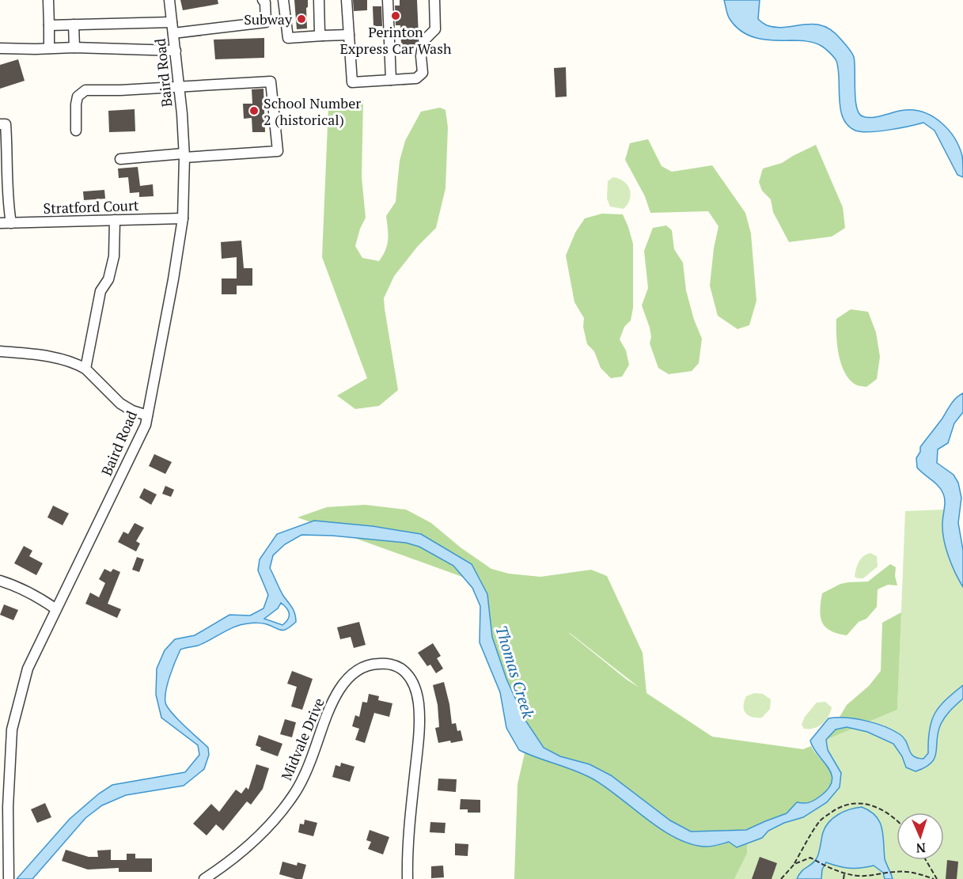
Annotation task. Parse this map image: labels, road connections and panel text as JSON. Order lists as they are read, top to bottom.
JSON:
{
  "streets": {
    "street": ["Baird Road", "Stratford Court", "Midvale Drive"]
  },
  "crossings": [
    ["Baird Road", "Stratford Court"]
  ],
  "water": ["Thomas Creek"],
  "places": ["Perinton Express Car Wash", "Subway", "School Number 2 (historical)"],
  "north": "bottom"
}
